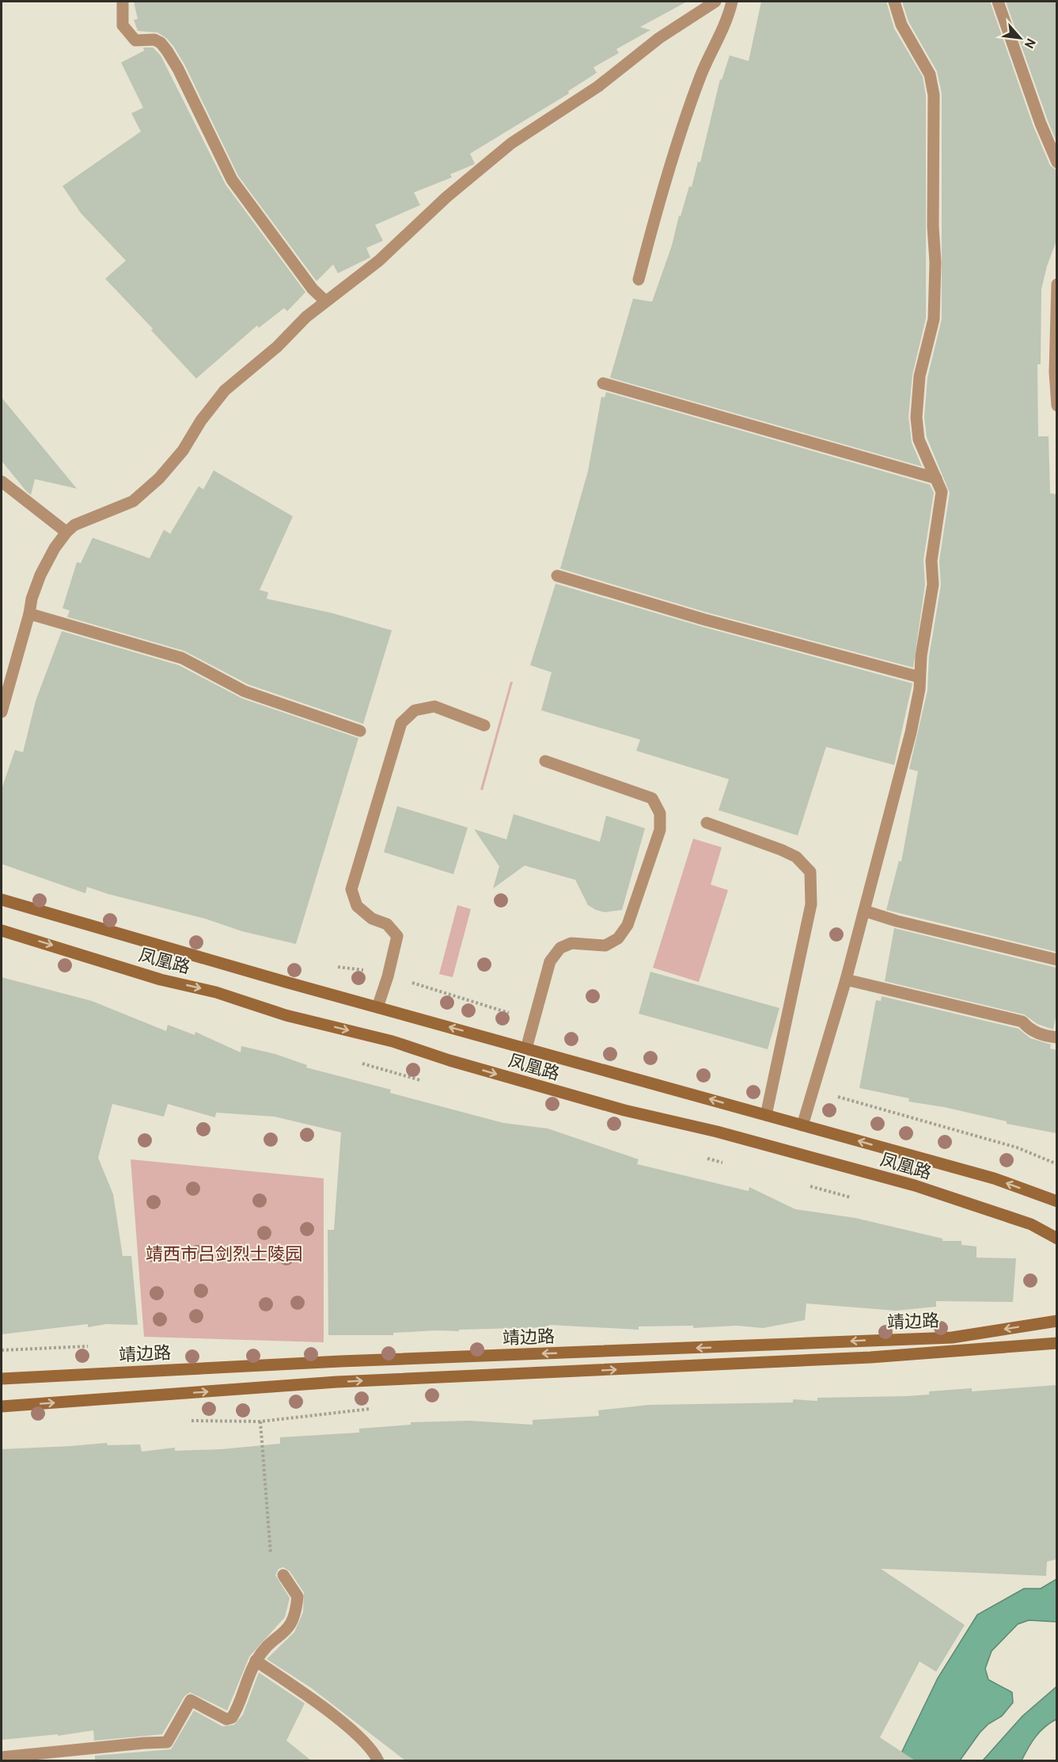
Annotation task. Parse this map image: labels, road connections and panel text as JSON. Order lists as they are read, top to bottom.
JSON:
{
  "streets": {
    "main road": ["凤凰路", "靖边路"]
  },
  "parks": ["靖西市吕剑烈士陵园"],
  "north": "bottom right"
}
